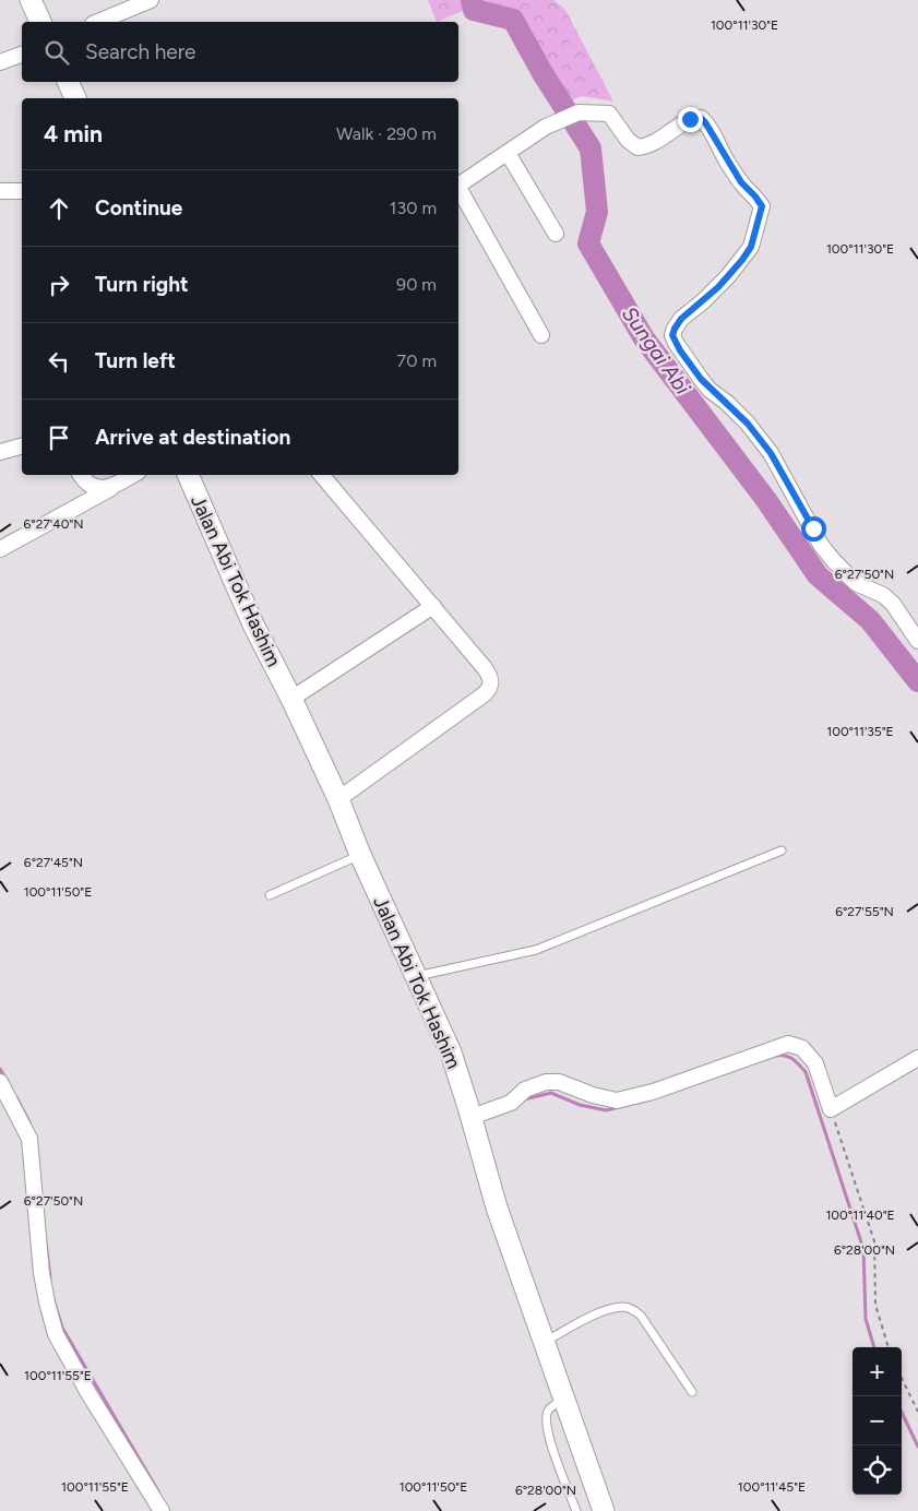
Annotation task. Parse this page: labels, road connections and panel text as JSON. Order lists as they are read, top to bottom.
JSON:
{
  "streets": {
    "main road": ["Jalan Abi Tok Hashim"]
  },
  "water": ["Sungai Abi"],
  "page": {
    "search": "Search here",
    "heading": ["4 min", "Walk · 290 m"],
    "list": [
      ["Continue", "130 m"],
      ["Turn right", "90 m"],
      ["Turn left", "70 m"],
      "Arrive at destination"
    ],
    "map_buttons": ["+", "−"]
  },
  "coordinates": [
    "100°11'30\"E",
    "6°27'40\"N",
    "6°27'50\"N",
    "100°11'35\"E",
    "6°27'45\"N",
    "100°11'50\"E",
    "6°27'55\"N",
    "100°11'40\"E",
    "6°28'00\"N",
    "100°11'55\"E",
    "100°11'45\"E"
  ]
}
